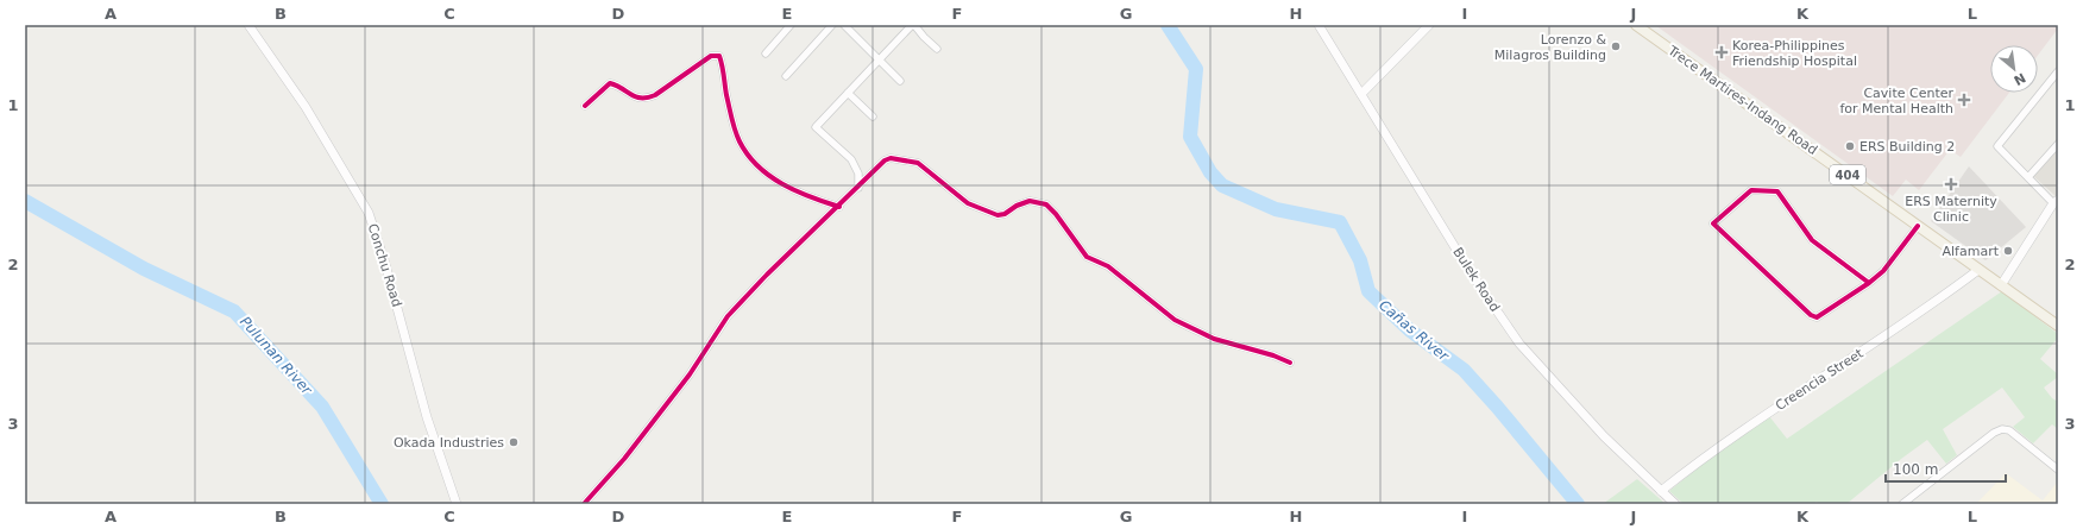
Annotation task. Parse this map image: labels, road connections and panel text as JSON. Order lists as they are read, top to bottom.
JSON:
{
  "streets": {
    "main road": [
      "Trece Martires-Indang Road",
      "404",
      "Conchu Road",
      "Bulek Road",
      "Creencia Street"
    ]
  },
  "crossings": [
    ["Trece Martires-Indang Road", "Creencia Street"],
    ["Bulek Road", "Creencia Street"]
  ],
  "water": ["Cañas River", "Pulunan River"],
  "places": {
    "other": [
      "Lorenzo & Milagros Building",
      "ERS Building 2",
      "Alfamart",
      "Okada Industries"
    ],
    "health": ["Korea-Philippines Friendship Hospital", "Cavite Center for Mental Health", "ERS Maternity Clinic"]
  },
  "scale_bar": "100 m",
  "north": "bottom right",
  "grid": {
    "columns": [
      "A",
      "B",
      "C",
      "D",
      "E",
      "F",
      "G",
      "H",
      "I",
      "J",
      "K",
      "L"
    ],
    "rows": ["1", "2", "3"]
  }
}
